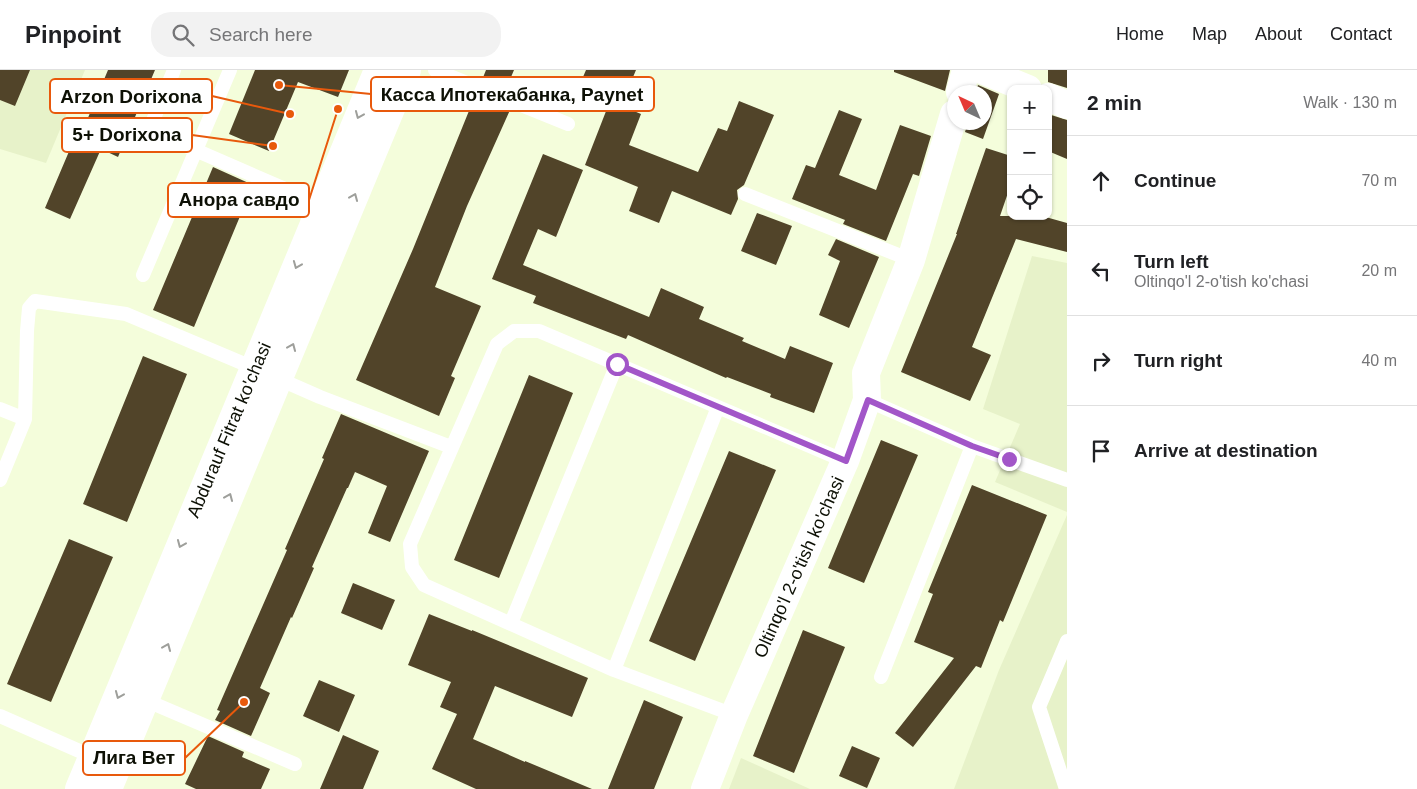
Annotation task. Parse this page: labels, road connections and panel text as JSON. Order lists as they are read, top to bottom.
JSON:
{
  "streets": {
    "main road": ["Abdurauf Fitrat ko'chasi", "Oltinqo'l 2-o'tish ko'chasi"]
  },
  "places": [
    "Касса Ипотекабанка, Paynet",
    "Анора савдо",
    "Arzon Dorixona",
    "5+ Dorixona",
    "Лига Вет"
  ],
  "north": "top left",
  "page": {
    "header": "Pinpoint",
    "search": "Search here",
    "nav": [
      "Home",
      "Map",
      "About",
      "Contact"
    ],
    "heading": ["2 min", "Walk · 130 m"],
    "map_buttons": ["+", "−"],
    "list": [
      ["Continue", "70 m"],
      ["Turn left", "Oltinqo'l 2-o'tish ko'chasi", "20 m"],
      ["Turn right", "40 m"],
      "Arrive at destination"
    ]
  }
}
